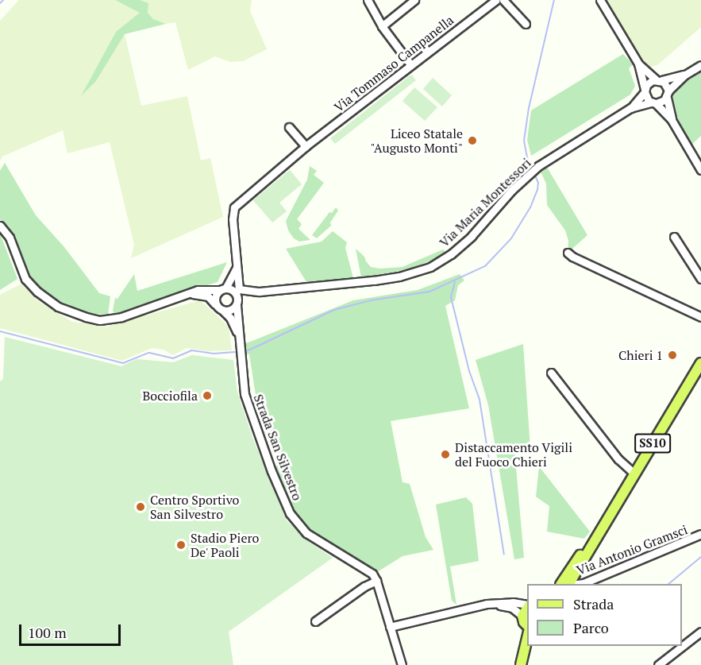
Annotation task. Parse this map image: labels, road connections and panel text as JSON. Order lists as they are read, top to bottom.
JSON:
{
  "streets": {
    "main road": ["SS10"],
    "street": [
      "Via Tommaso Campanella",
      "Via Maria Montessori",
      "Strada San Silvestro",
      "Via Antonio Gramsci"
    ]
  },
  "crossings": [
    ["Via Tommaso Campanella", "Via Maria Montessori"],
    ["Via Tommaso Campanella", "Strada San Silvestro"],
    ["Via Maria Montessori", "Strada San Silvestro"]
  ],
  "places": [
    "Liceo Statale \"Augusto Monti\"",
    "Chieri 1",
    "Bocciofila",
    "Distaccamento Vigili del Fuoco Chieri",
    "Centro Sportivo San Silvestro",
    "Stadio Piero De' Paoli"
  ],
  "legend": ["Strada", "Parco"],
  "scale_bar": "100 m"
}
